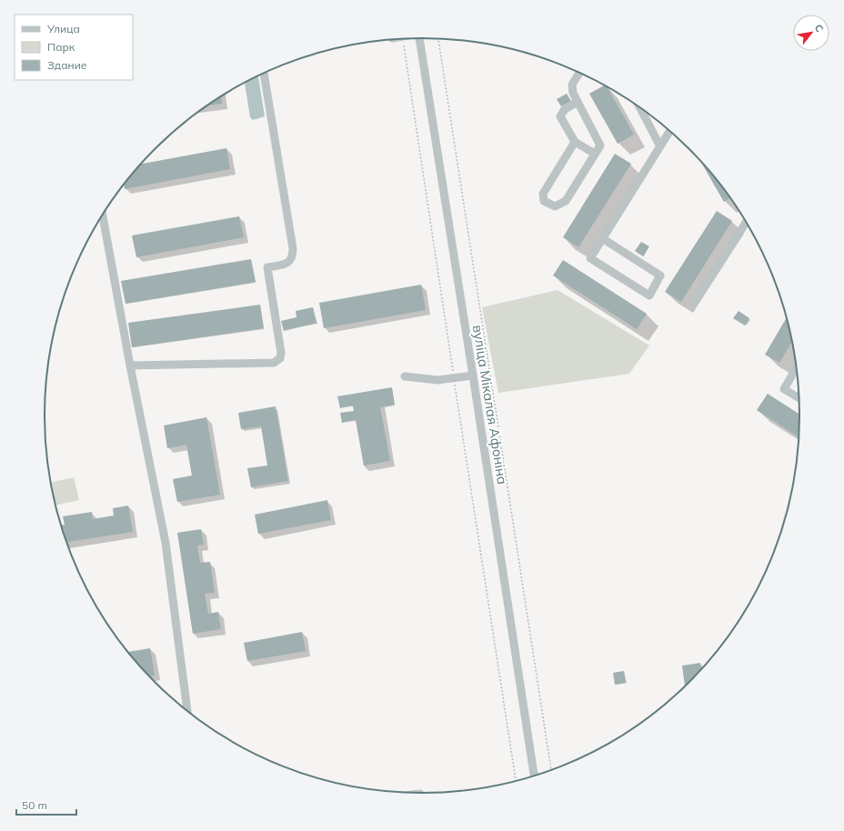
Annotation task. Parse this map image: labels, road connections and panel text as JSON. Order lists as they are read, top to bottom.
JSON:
{
  "streets": {
    "street": ["вуліца Мікалая Афоніна"]
  },
  "legend": ["Улица", "Парк", "Здание"],
  "scale_bar": "50 m",
  "north": "top right"
}
